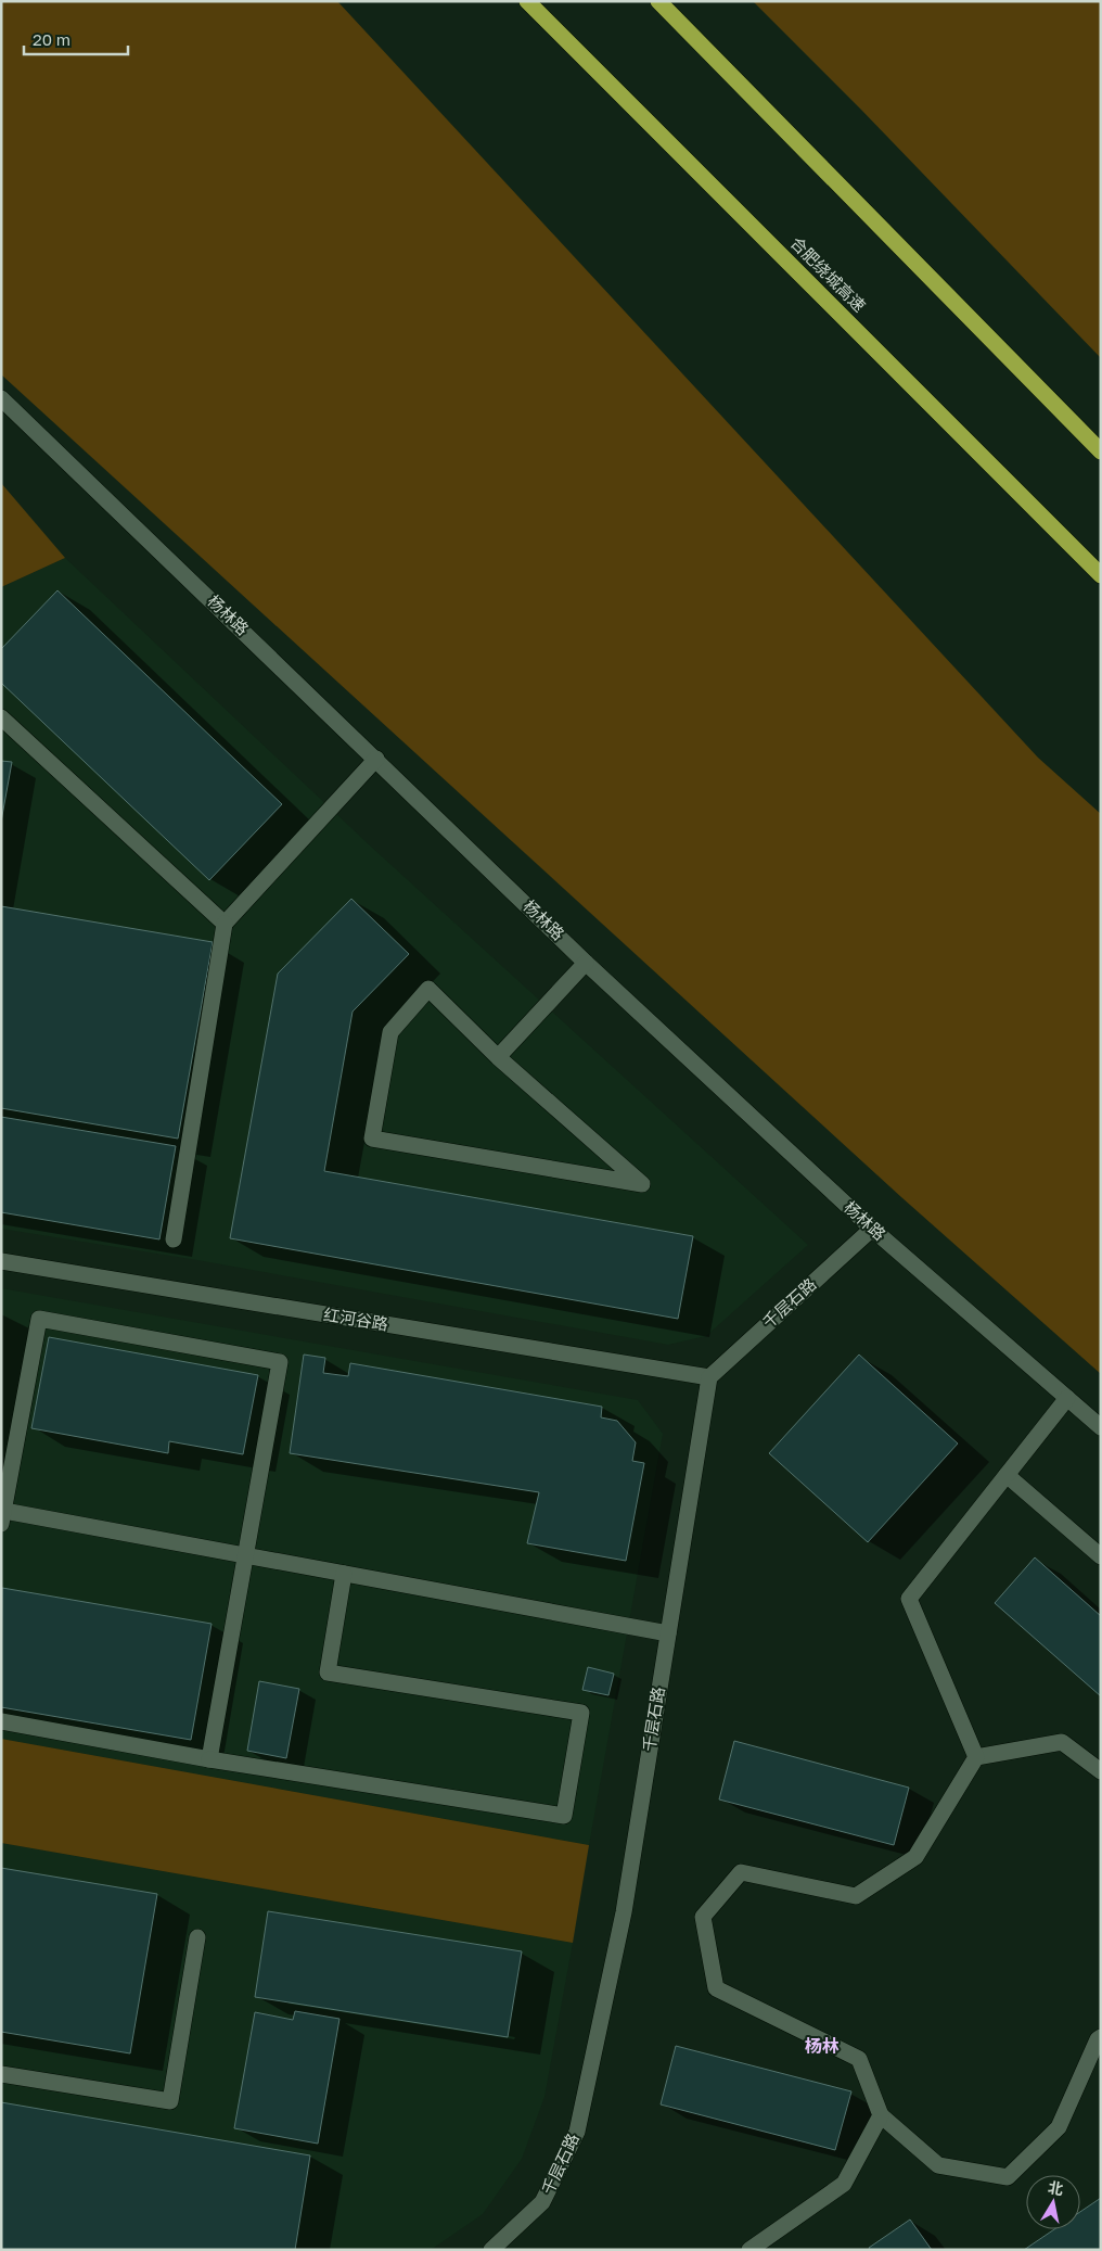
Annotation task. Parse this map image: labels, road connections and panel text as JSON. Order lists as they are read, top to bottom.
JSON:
{
  "streets": {
    "highway": ["合肥绕城高速"],
    "street": ["杨林路", "千层石路", "红河谷路"]
  },
  "crossings": [
    ["杨林路", "千层石路"],
    ["千层石路", "红河谷路"]
  ],
  "districts": ["杨林"],
  "scale_bar": "20 m",
  "north": "top"
}
